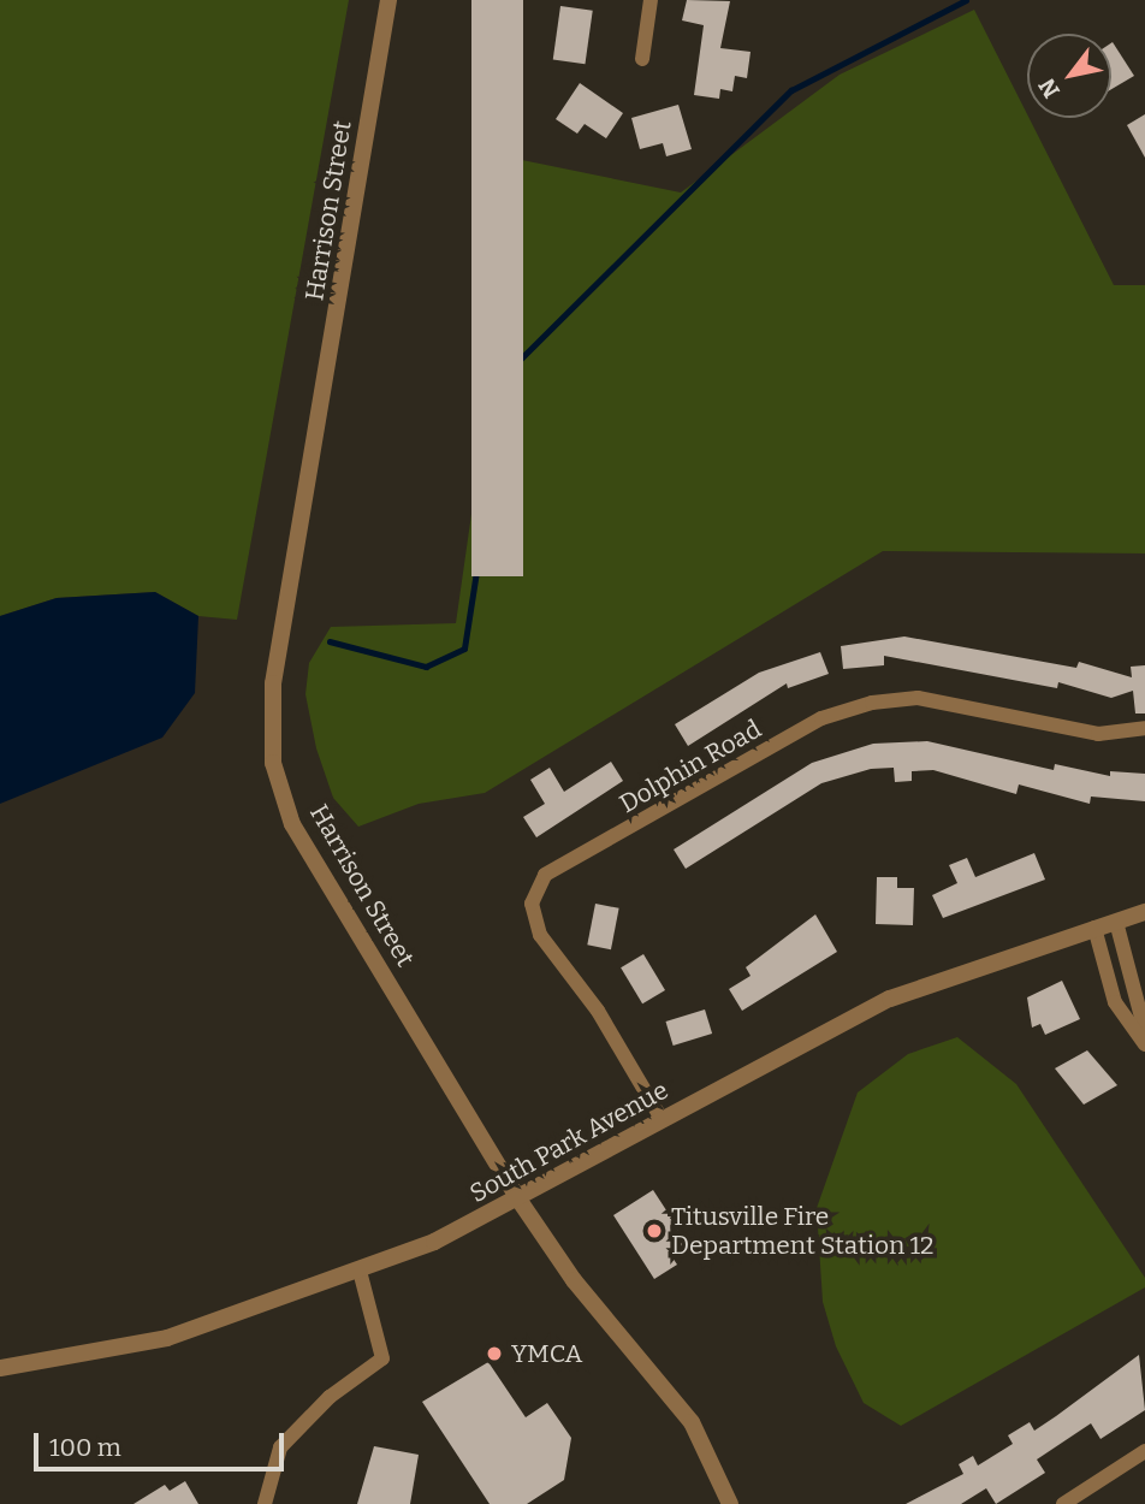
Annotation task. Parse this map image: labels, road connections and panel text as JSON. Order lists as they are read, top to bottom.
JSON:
{
  "streets": {
    "street": ["Harrison Street", "Dolphin Road", "South Park Avenue"]
  },
  "crossings": [
    ["Harrison Street", "South Park Avenue"],
    ["Dolphin Road", "South Park Avenue"]
  ],
  "places": ["Titusville Fire Department Station 12", "YMCA"],
  "scale_bar": "100 m",
  "north": "bottom left"
}
